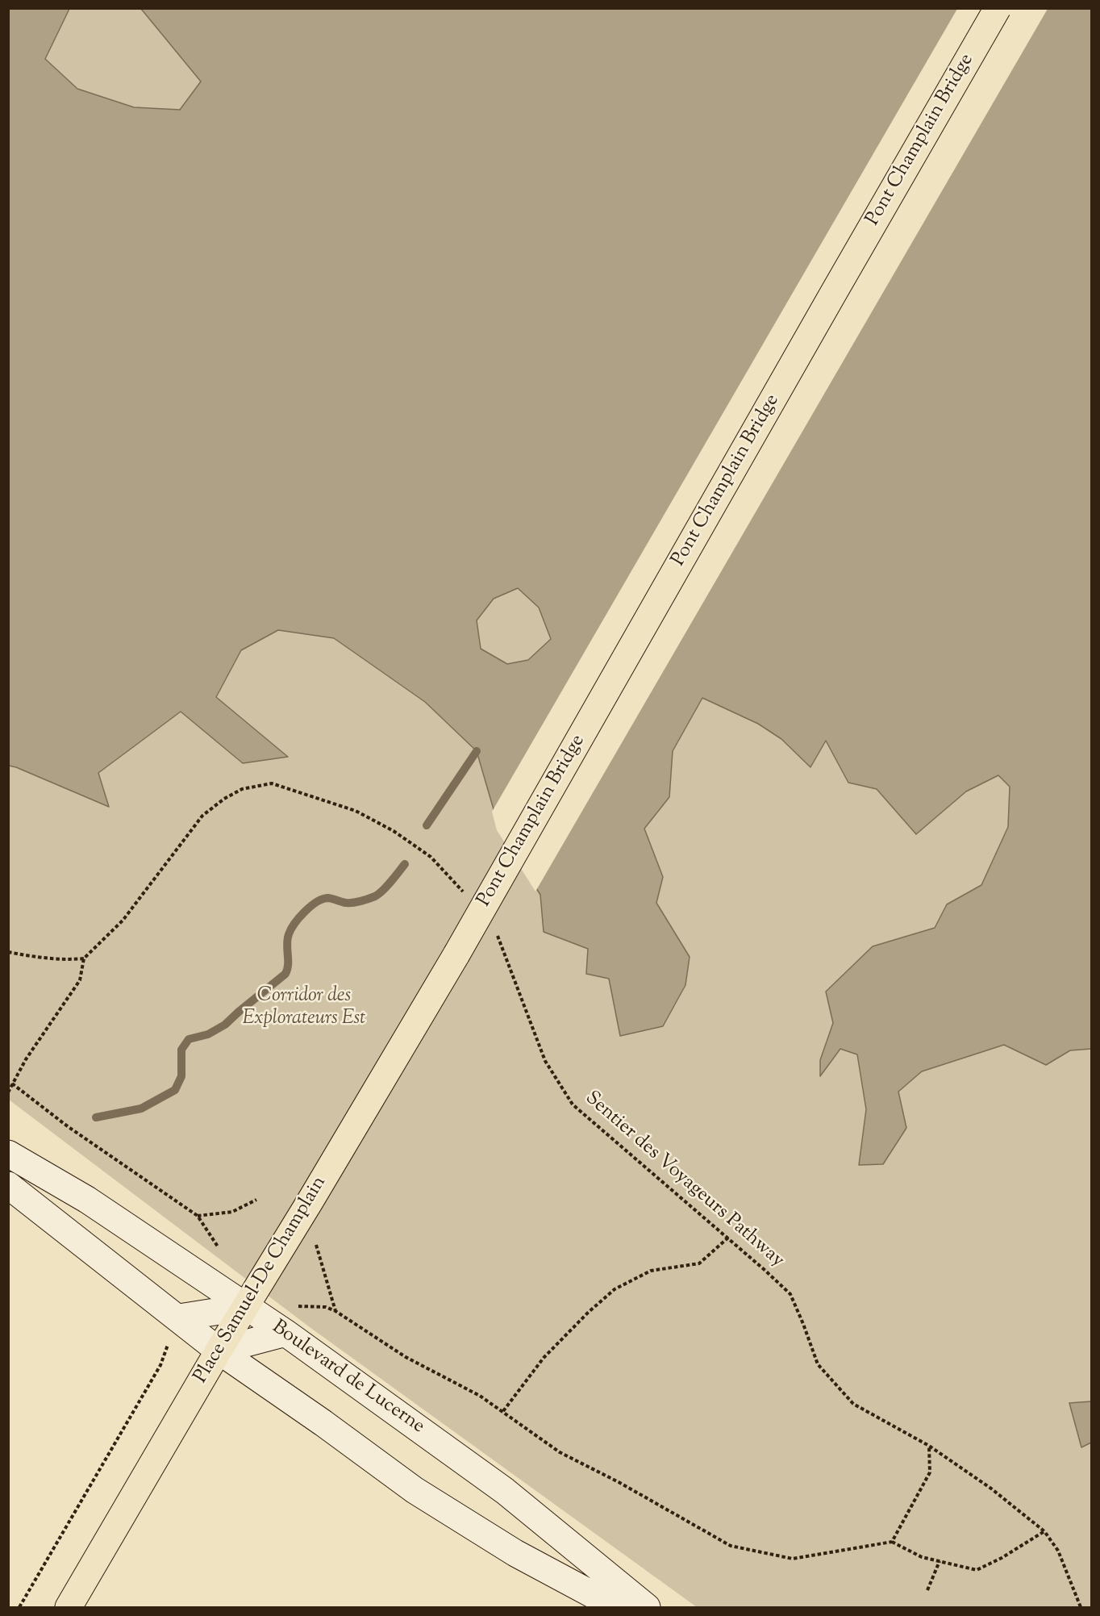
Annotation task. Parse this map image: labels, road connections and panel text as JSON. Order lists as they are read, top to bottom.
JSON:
{
  "streets": {
    "main road": ["Pont Champlain Bridge", "Place Samuel-De Champlain", "Boulevard de Lucerne"],
    "path": ["Sentier des Voyageurs Pathway"]
  },
  "crossings": [
    ["Pont Champlain Bridge", "Place Samuel-De Champlain"],
    ["Place Samuel-De Champlain", "Boulevard de Lucerne"]
  ],
  "parks": ["Corridor des Explorateurs Est"]
}
